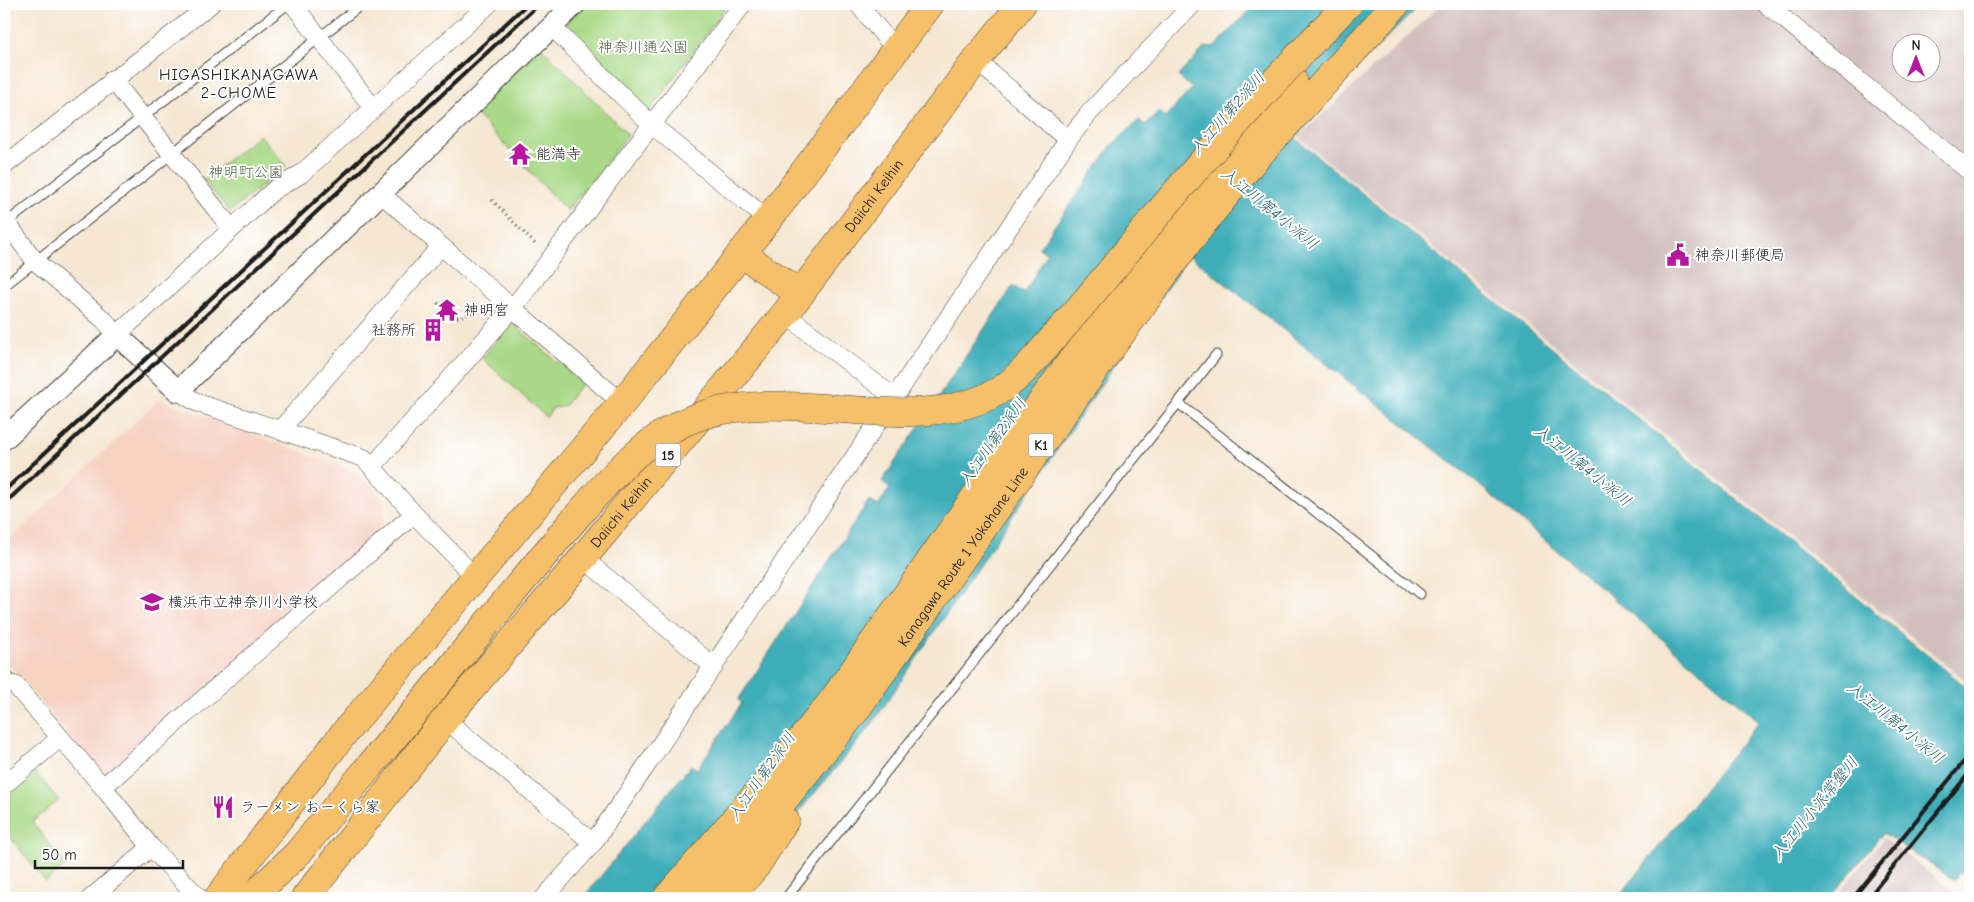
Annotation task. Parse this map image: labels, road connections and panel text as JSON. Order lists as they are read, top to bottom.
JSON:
{
  "streets": {
    "highway": [
      "Daiichi Keihin",
      "K1",
      "15",
      "Kanagawa Route 1 Yokohane Line"
    ]
  },
  "districts": ["HIGASHIKANAGAWA 2-CHOME"],
  "water": ["入江川第2派川", "入江川第4小派川", "入江川小派常盤川"],
  "parks": ["神奈川通公園", "神明町公園"],
  "places": {
    "temple": ["能満寺", "神明宮"],
    "public building": ["神奈川郵便局"],
    "building": ["社務所"],
    "school or university": ["横浜市立神奈川小学校"],
    "restaurant": ["ラーメン おーくら家"]
  },
  "scale_bar": "50 m",
  "north": "top"
}
